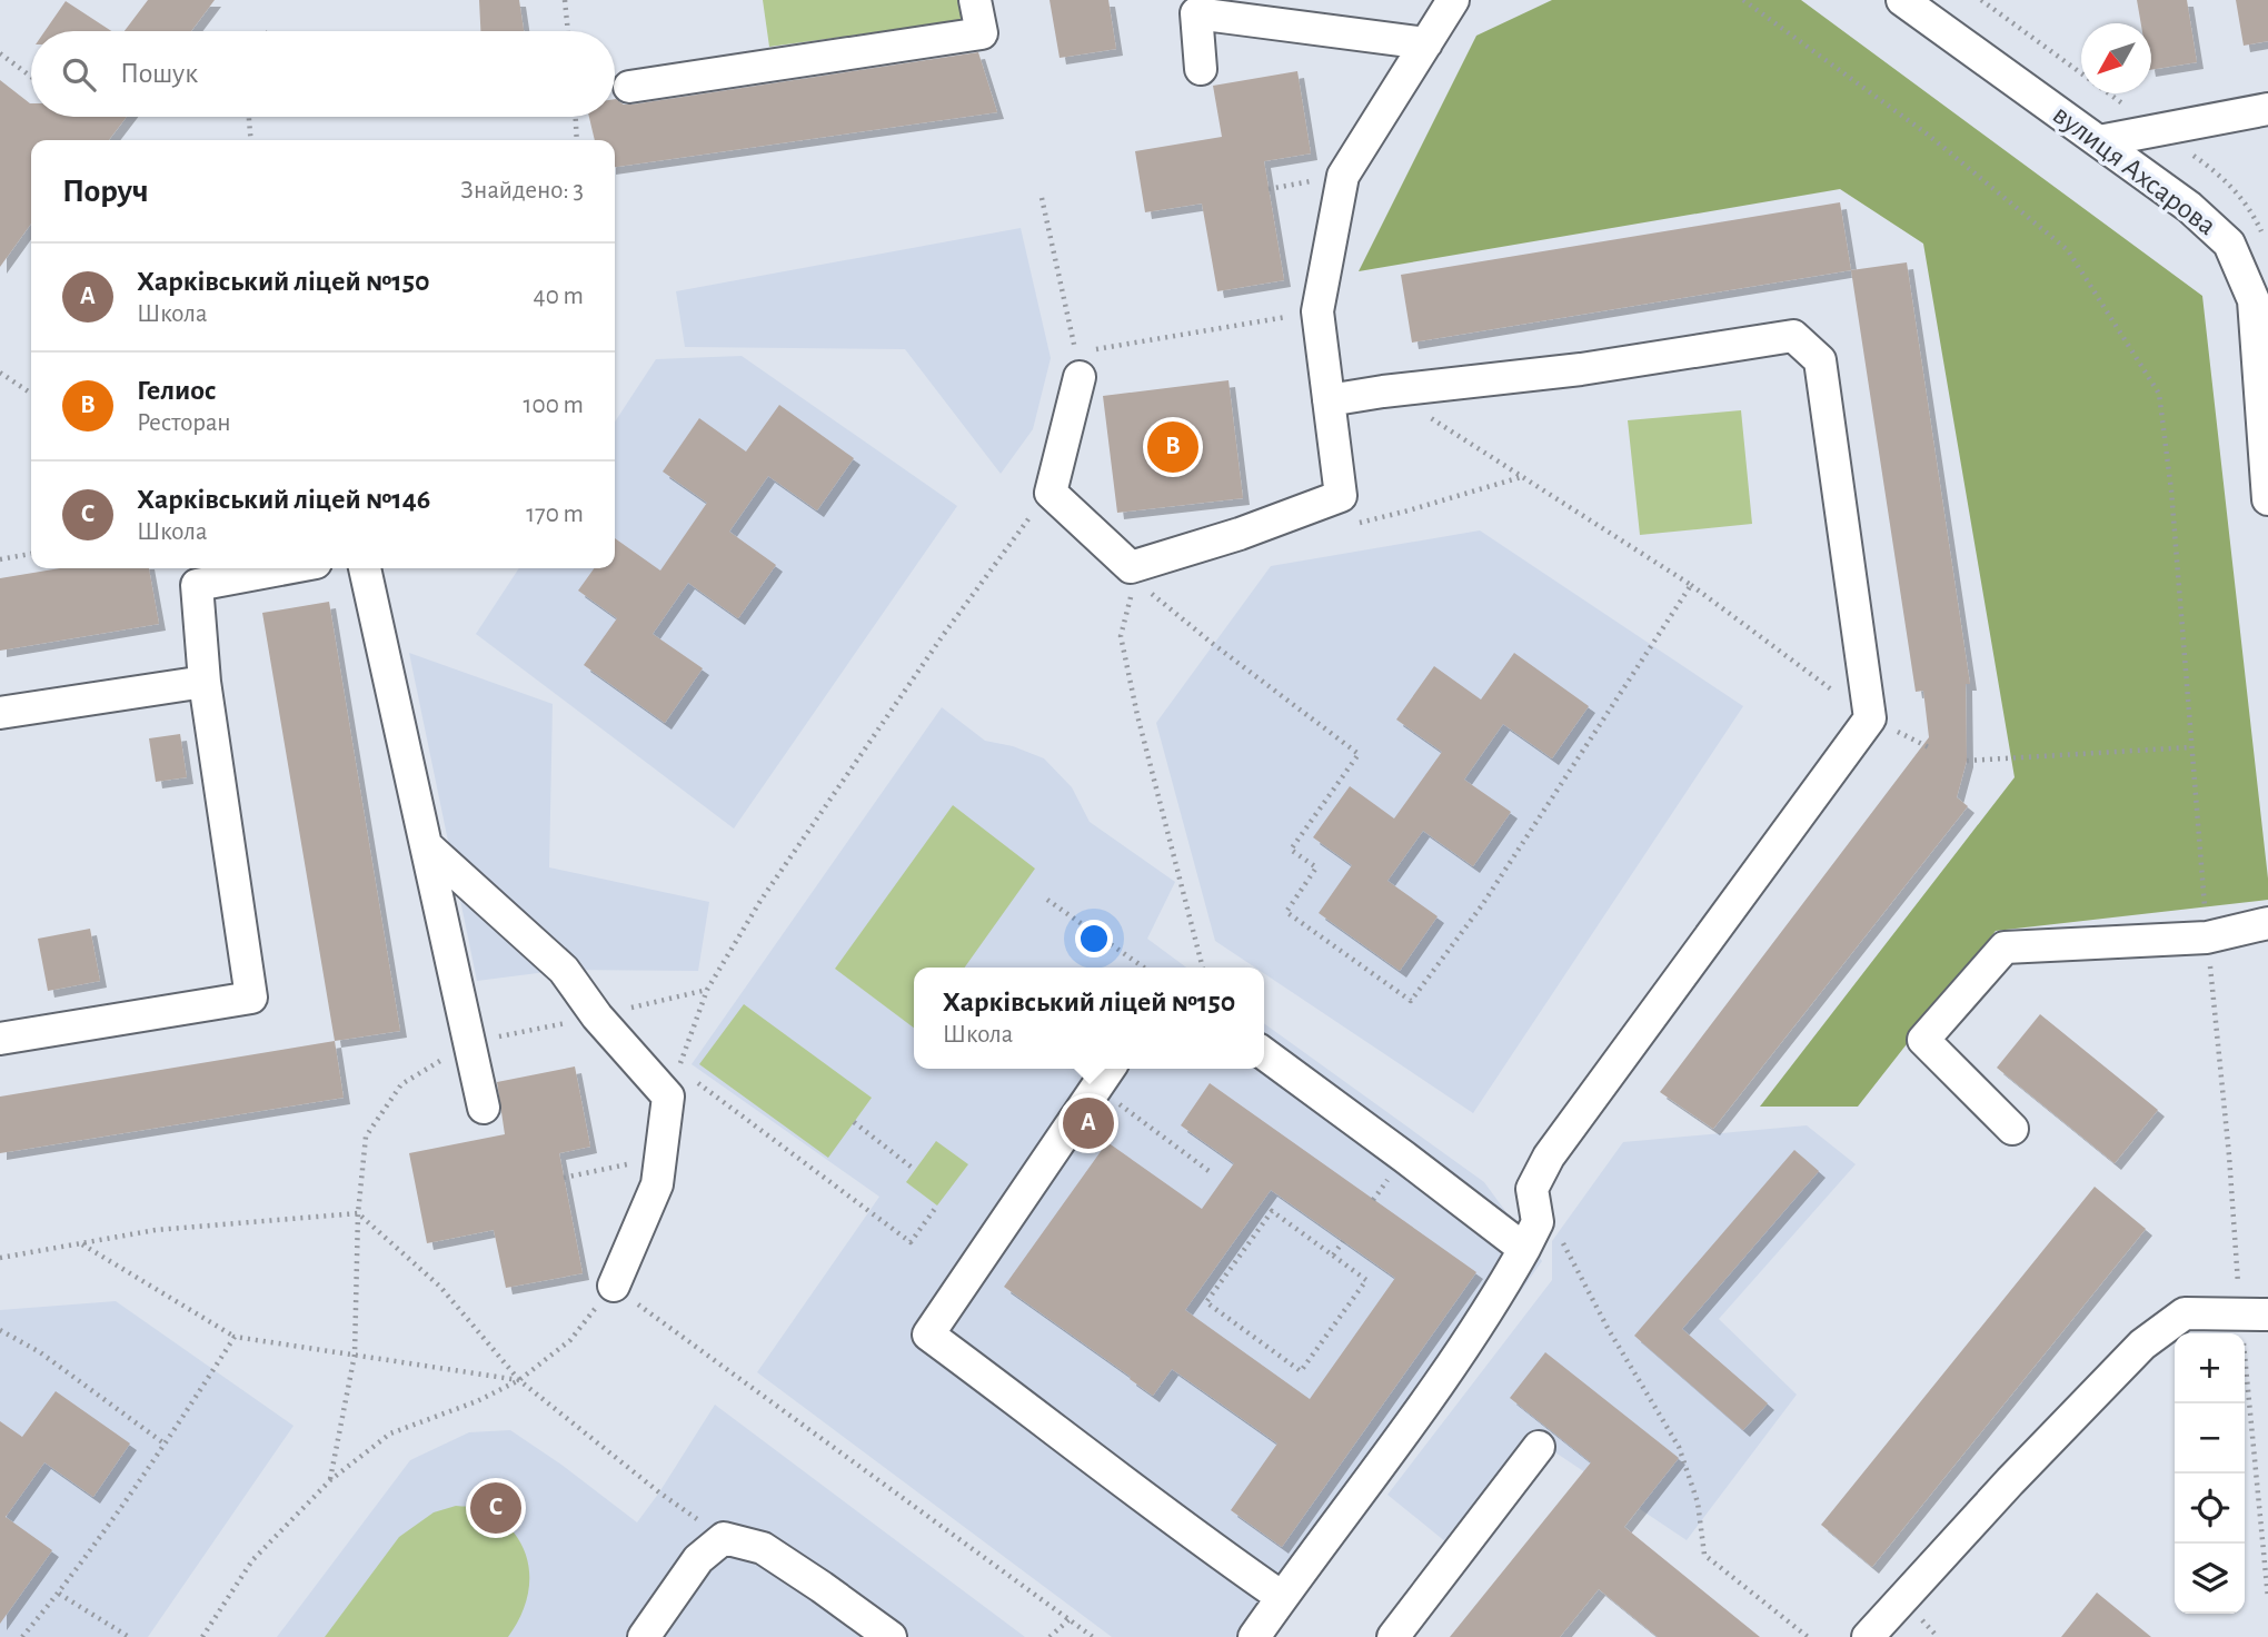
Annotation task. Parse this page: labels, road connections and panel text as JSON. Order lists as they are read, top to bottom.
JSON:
{
  "streets": {
    "street": ["вулиця Ахсарова"]
  },
  "north": "bottom left",
  "page": {
    "search": "Пошук",
    "heading": ["Поруч", "Знайдено: 3"],
    "list": [
      {
        "mark": "A",
        "name": "Харківський ліцей №150",
        "note": "Школа",
        "value": "40 m"
      },
      {
        "mark": "B",
        "name": "Гелиос",
        "note": "Ресторан",
        "value": "100 m"
      },
      {
        "mark": "C",
        "name": "Харківський ліцей №146",
        "note": "Школа",
        "value": "170 m"
      }
    ],
    "pins": ["B", "A", "C"],
    "popup": ["Харківський ліцей №150", "Школа"],
    "map_buttons": ["+", "−"]
  }
}
